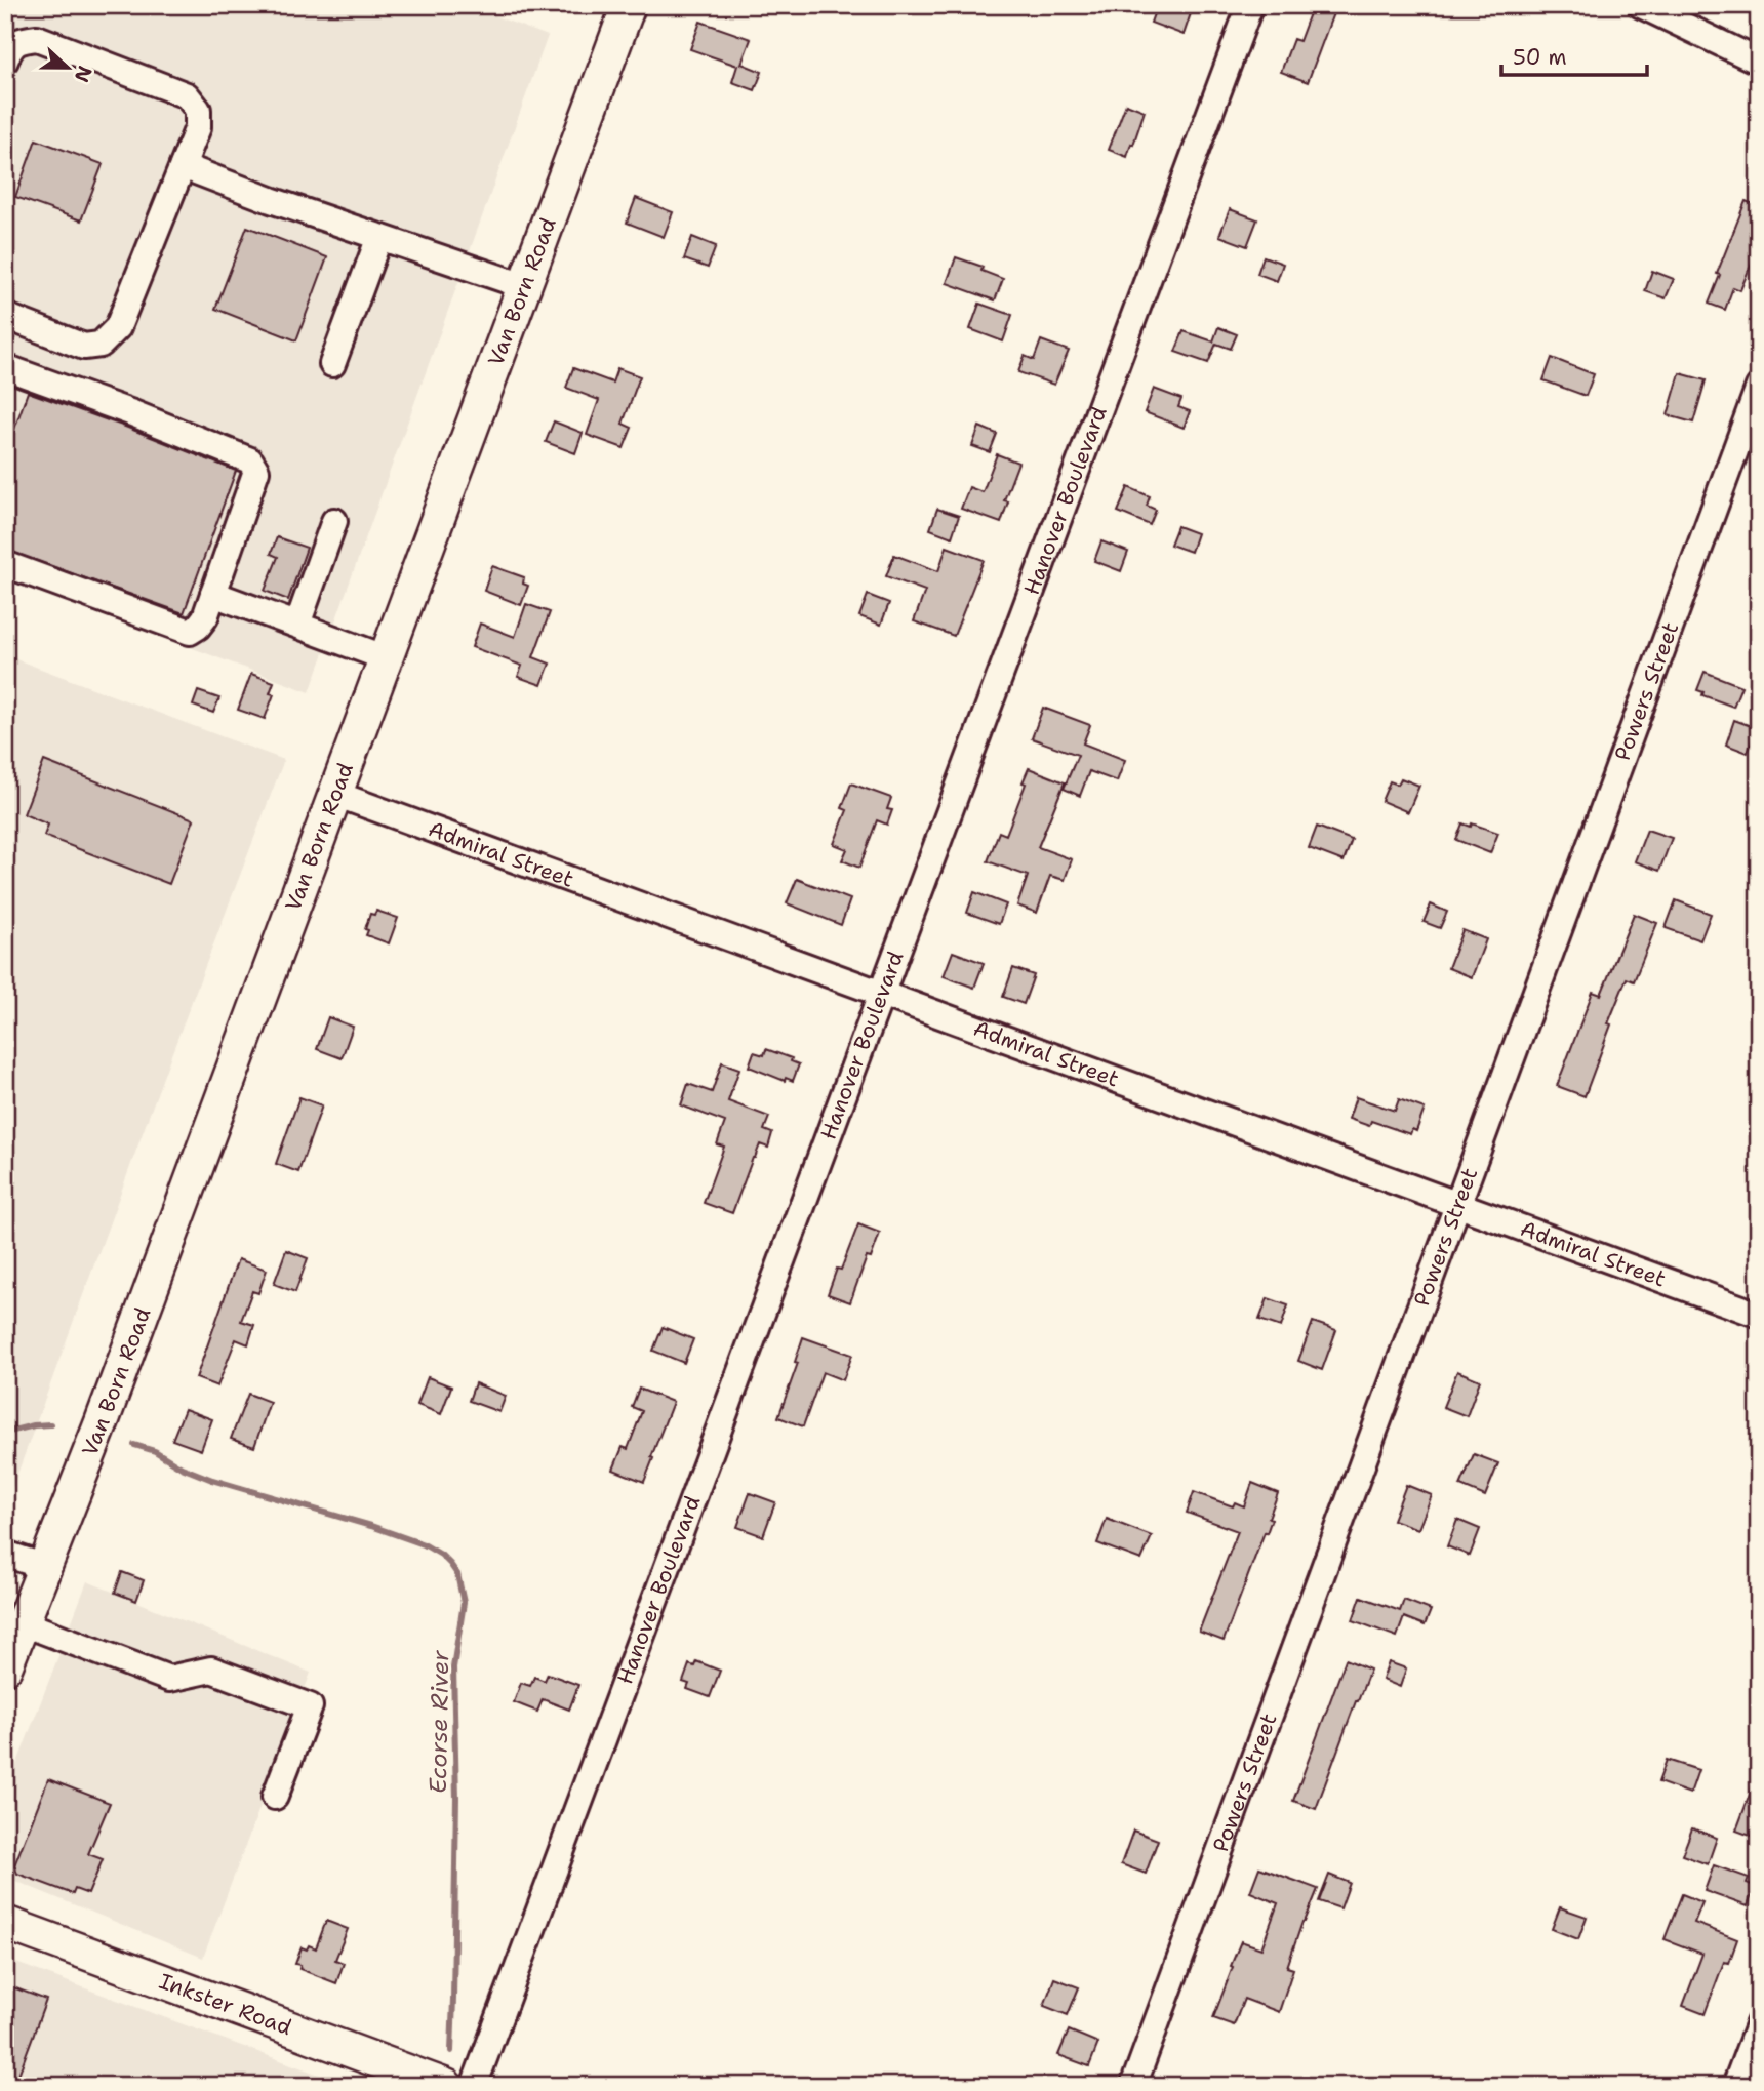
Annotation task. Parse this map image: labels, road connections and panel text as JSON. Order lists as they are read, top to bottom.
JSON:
{
  "streets": {
    "main road": ["Van Born Road", "Inkster Road"],
    "street": ["Hanover Boulevard", "Powers Street", "Admiral Street"]
  },
  "crossings": [
    ["Van Born Road", "Admiral Street"],
    ["Hanover Boulevard", "Admiral Street"],
    ["Powers Street", "Admiral Street"]
  ],
  "water": ["Ecorse River"],
  "scale_bar": "50 m",
  "north": "right"
}
